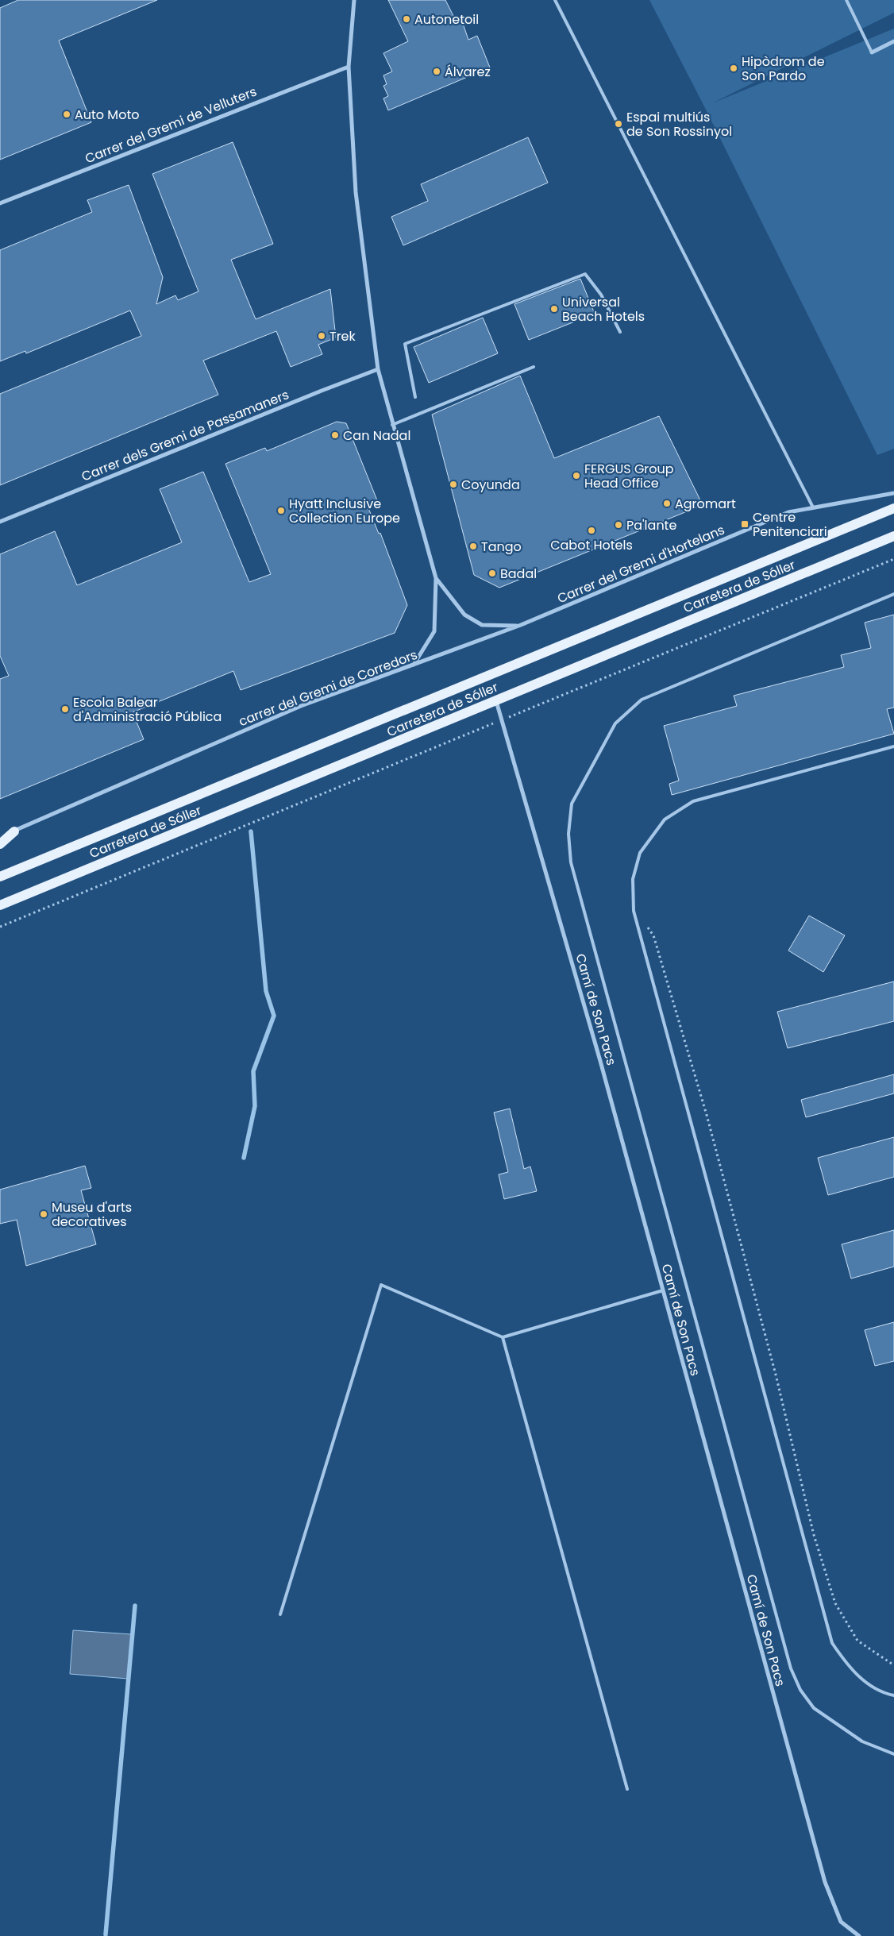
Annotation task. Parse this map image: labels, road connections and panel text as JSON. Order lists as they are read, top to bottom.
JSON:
{
  "streets": {
    "main road": ["Carretera de Sóller"],
    "street": [
      "Carrer del Gremi de Velluters",
      "Carrer dels Gremi de Passamaners",
      "Carrer del Gremi d'Hortelans",
      "carrer del Gremi de Corredors",
      "Camí de Son Pacs"
    ]
  },
  "crossings": [
    ["Carrer del Gremi d'Hortelans", "carrer del Gremi de Corredors"],
    ["Carretera de Sóller", "Camí de Son Pacs"]
  ],
  "places": {
    "other": [
      "Autonetoil",
      "Hipòdrom de Son Pardo",
      "Álvarez",
      "Auto Moto",
      "Espai multiús de Son Rossinyol",
      "Universal Beach Hotels",
      "Trek",
      "Can Nadal",
      "FERGUS Group Head Office",
      "Coyunda",
      "Agromart",
      "Hyatt Inclusive Collection Europe",
      "Pa'lante",
      "Cabot Hotels",
      "Tango",
      "Badal",
      "Escola Balear d'Administració Pública",
      "Museu d'arts decoratives"
    ],
    "transit": ["Centre Penitenciari"]
  }
}
